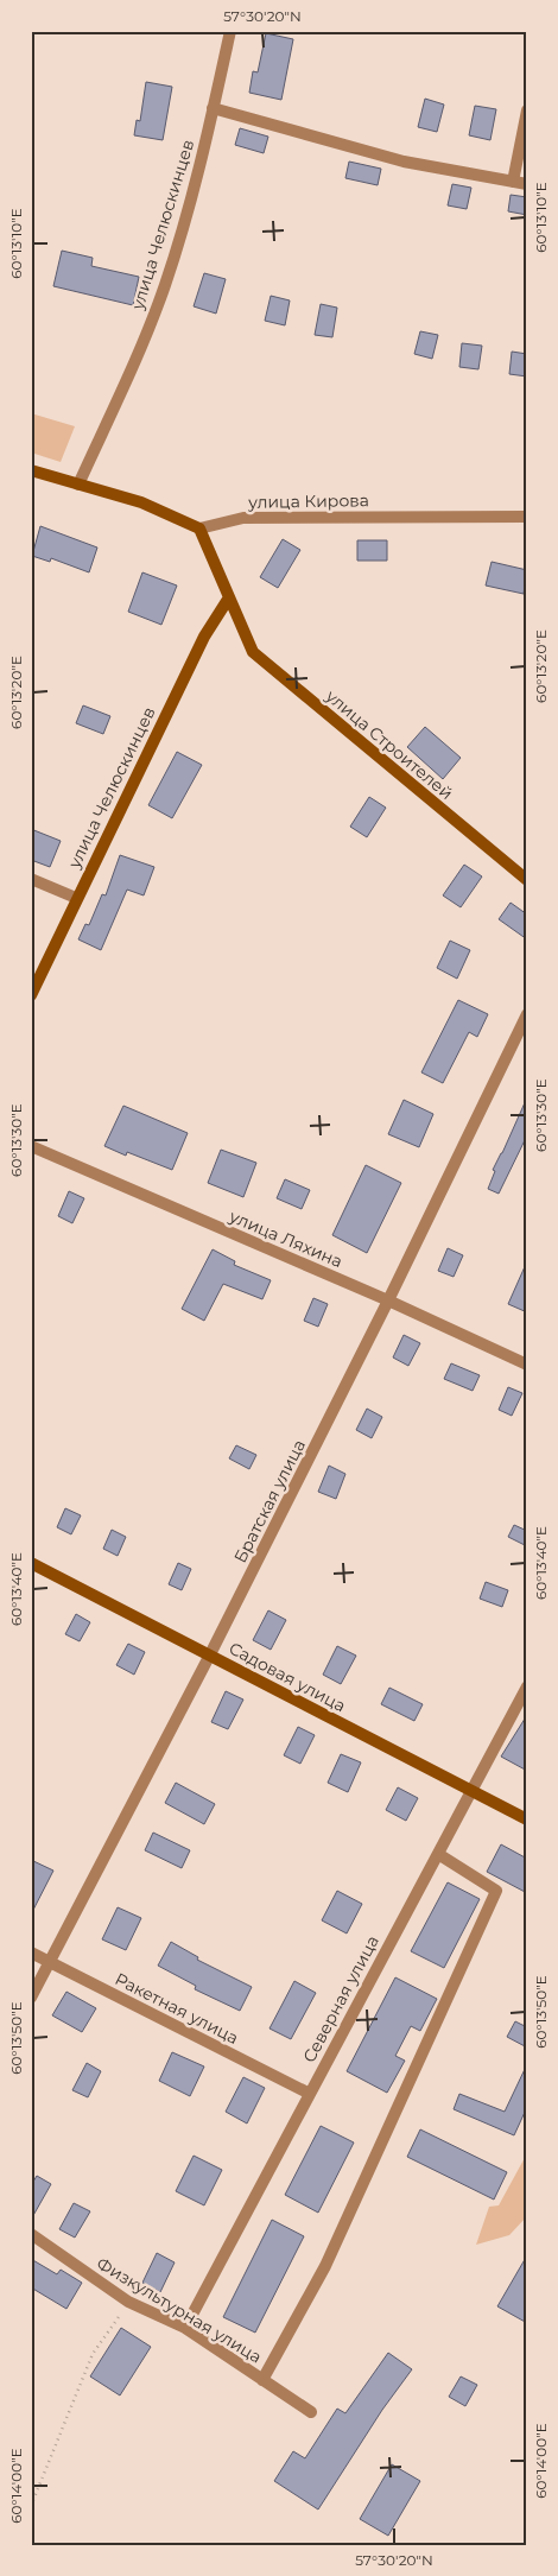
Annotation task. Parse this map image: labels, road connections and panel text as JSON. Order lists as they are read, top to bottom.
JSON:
{
  "streets": {
    "street": [
      "улица Челюскинцев",
      "улица Кирова",
      "улица Строителей",
      "улица Ляхина",
      "Братская улица",
      "Садовая улица",
      "Северная улица",
      "Ракетная улица",
      "Физкультурная улица"
    ]
  },
  "crossings": [
    ["улица Челюскинцев", "улица Строителей"],
    ["улица Кирова", "улица Строителей"],
    ["улица Ляхина", "Братская улица"],
    ["Братская улица", "Садовая улица"],
    ["Братская улица", "Ракетная улица"],
    ["Садовая улица", "Северная улица"],
    ["Северная улица", "Ракетная улица"],
    ["Северная улица", "Физкультурная улица"]
  ],
  "coordinates": [
    "57°30'20\"N",
    "60°13'10\"E",
    "60°13'20\"E",
    "60°13'30\"E",
    "60°13'40\"E",
    "60°13'50\"E",
    "60°14'00\"E"
  ]
}
